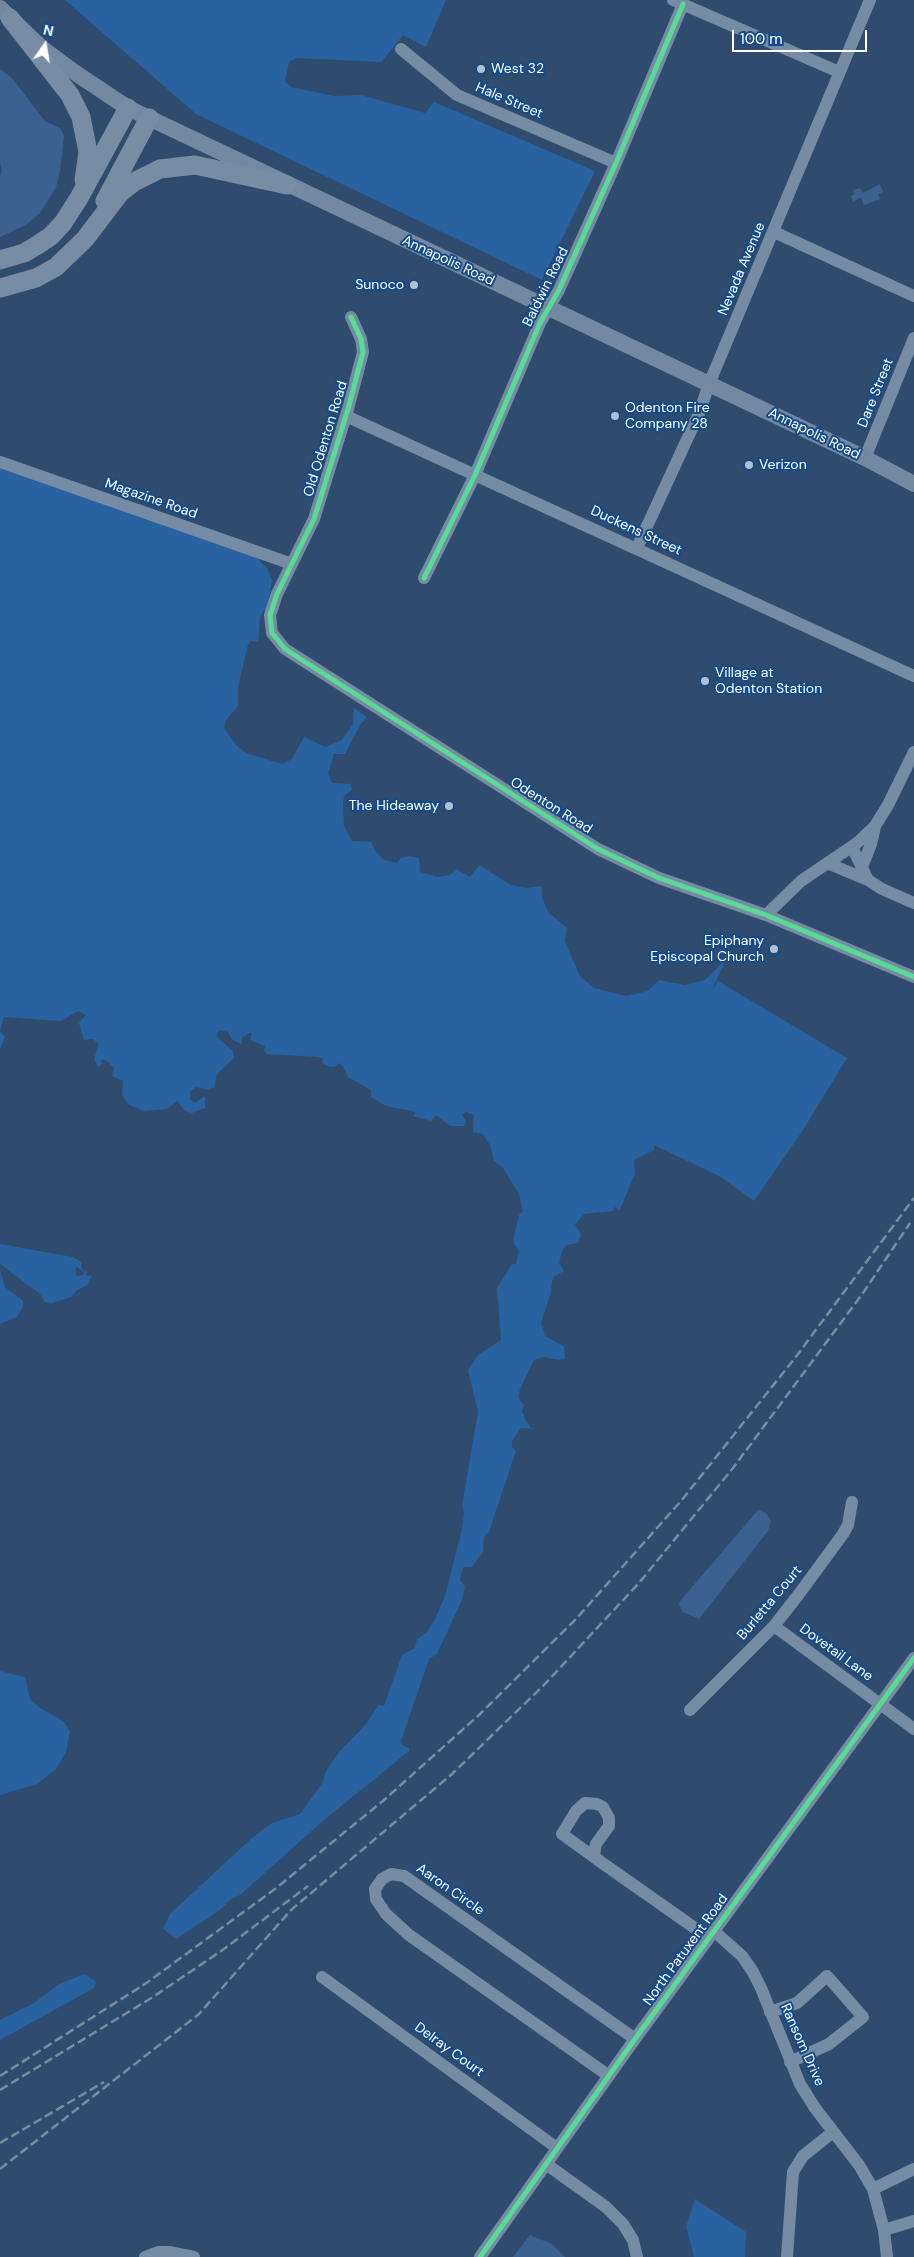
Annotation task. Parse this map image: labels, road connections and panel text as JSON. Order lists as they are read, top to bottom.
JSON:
{
  "streets": {
    "main road": ["Annapolis Road"],
    "street": [
      "Hale Street",
      "Nevada Avenue",
      "Baldwin Road",
      "Dare Street",
      "Old Odenton Road",
      "Magazine Road",
      "Duckens Street",
      "Odenton Road",
      "Burletta Court",
      "Dovetail Lane",
      "Aaron Circle",
      "North Patuxent Road",
      "Ransom Drive",
      "Delray Court"
    ]
  },
  "crossings": [
    ["Hale Street", "Baldwin Road"],
    ["Annapolis Road", "Nevada Avenue"],
    ["Annapolis Road", "Baldwin Road"],
    ["Annapolis Road", "Dare Street"],
    ["Nevada Avenue", "Duckens Street"],
    ["Baldwin Road", "Duckens Street"],
    ["Old Odenton Road", "Magazine Road"],
    ["Old Odenton Road", "Duckens Street"],
    ["Old Odenton Road", "Odenton Road"],
    ["Magazine Road", "Odenton Road"],
    ["Burletta Court", "Dovetail Lane"],
    ["Dovetail Lane", "North Patuxent Road"],
    ["Aaron Circle", "North Patuxent Road"],
    ["North Patuxent Road", "Ransom Drive"],
    ["North Patuxent Road", "Delray Court"]
  ],
  "places": [
    "West 32",
    "Sunoco",
    "Odenton Fire Company 28",
    "Verizon",
    "Village at Odenton Station",
    "The Hideaway",
    "Epiphany Episcopal Church"
  ],
  "scale_bar": "100 m",
  "north": "top"
}
